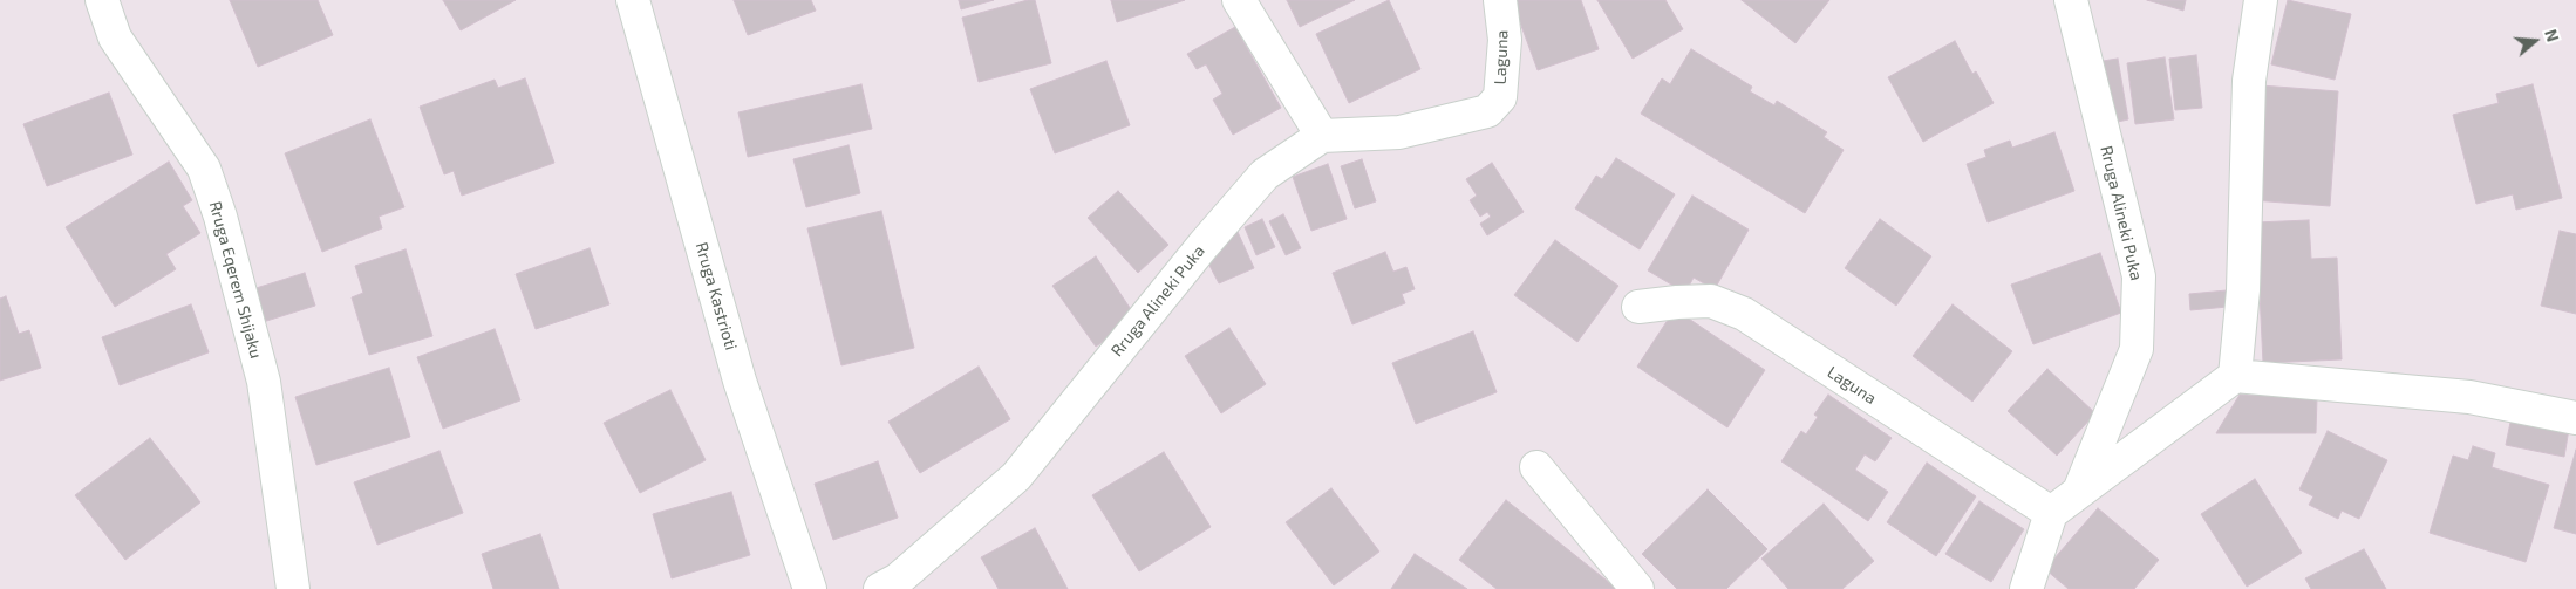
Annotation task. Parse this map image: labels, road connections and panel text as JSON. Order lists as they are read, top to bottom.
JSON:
{
  "streets": {
    "street": [
      "Laguna",
      "Rruga Alineki Puka",
      "Rruga Eqerem Shijaku",
      "Rruga Kastrioti"
    ]
  },
  "crossings": [
    ["Laguna", "Rruga Alineki Puka"]
  ],
  "north": "right"
}
